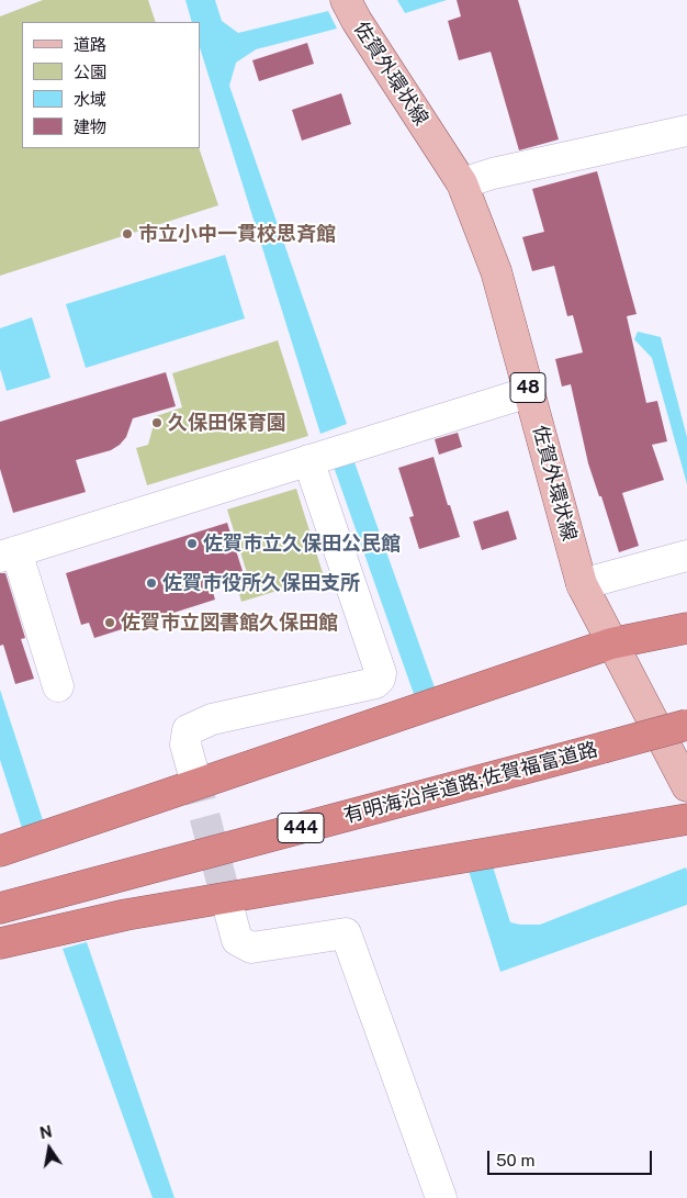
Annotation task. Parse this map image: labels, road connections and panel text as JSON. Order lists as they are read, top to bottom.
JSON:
{
  "streets": {
    "highway": ["有明海沿岸道路;佐賀福富道路", "444"],
    "main road": ["佐賀外環状線", "48"]
  },
  "places": [
    "市立小中一貫校思斉館",
    "久保田保育園",
    "佐賀市立久保田公民館",
    "佐賀市役所久保田支所",
    "佐賀市立図書館久保田館"
  ],
  "legend": [
    "道路",
    "公園",
    "水域",
    "建物"
  ],
  "scale_bar": "50 m",
  "north": "top"
}
